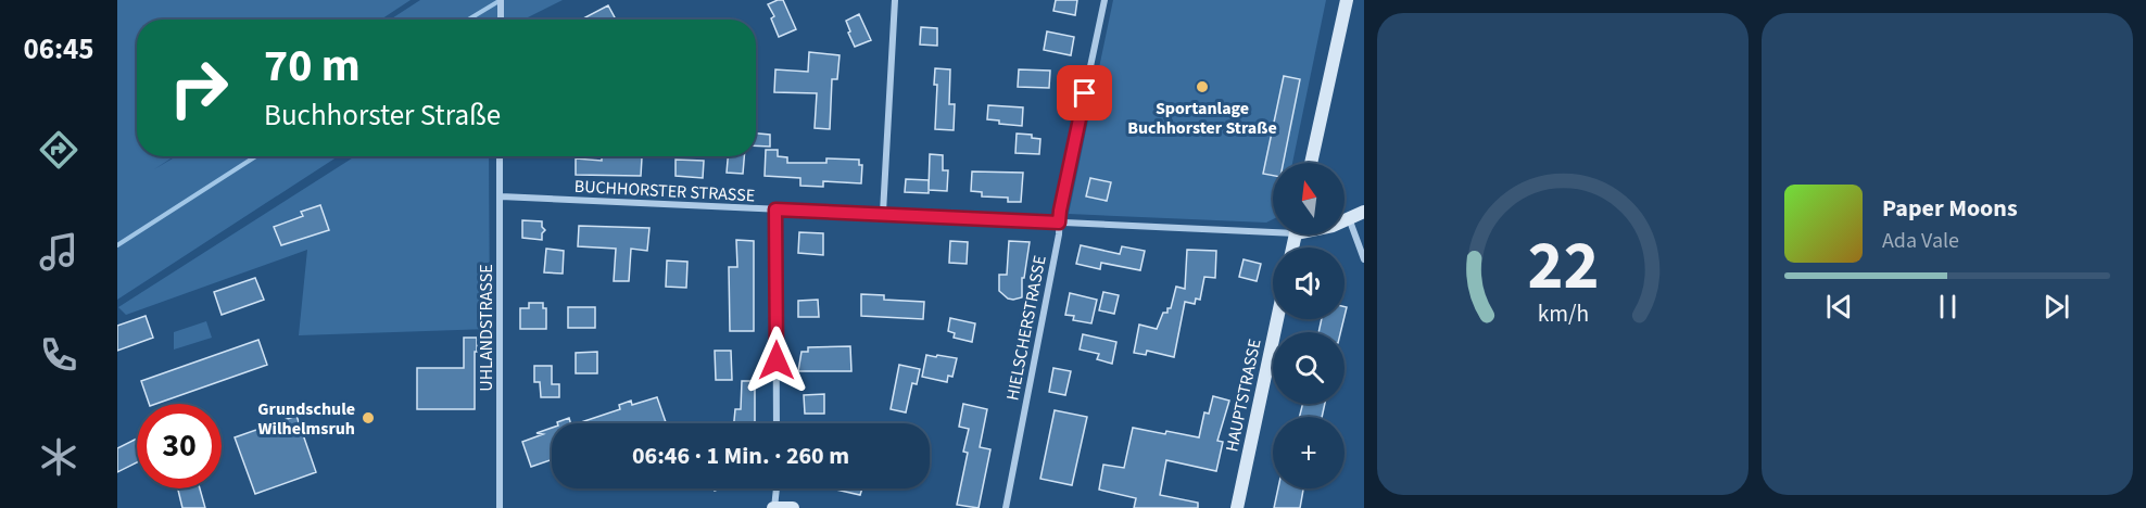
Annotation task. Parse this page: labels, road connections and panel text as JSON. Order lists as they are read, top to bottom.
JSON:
{
  "streets": {
    "main road": ["HAUPTSTRASSE"],
    "street": ["BUCHHORSTER STRASSE", "UHLANDSTRASSE", "HIELSCHERSTRASSE"]
  },
  "crossings": [
    ["BUCHHORSTER STRASSE", "UHLANDSTRASSE"],
    ["BUCHHORSTER STRASSE", "HIELSCHERSTRASSE"]
  ],
  "places": ["Sportanlage Buchhorster Straße", "Grundschule Wilhelmsruh"],
  "north": "top",
  "page": {
    "tabs": "06:45",
    "turn": ["70 m", "Buchhorster Straße"],
    "map_buttons": "+",
    "song": ["Paper Moons", "Ada Vale"],
    "limit": "30",
    "trip": "06:46 · 1 Min. · 260 m",
    "gauge": ["22", "km/h"]
  }
}
